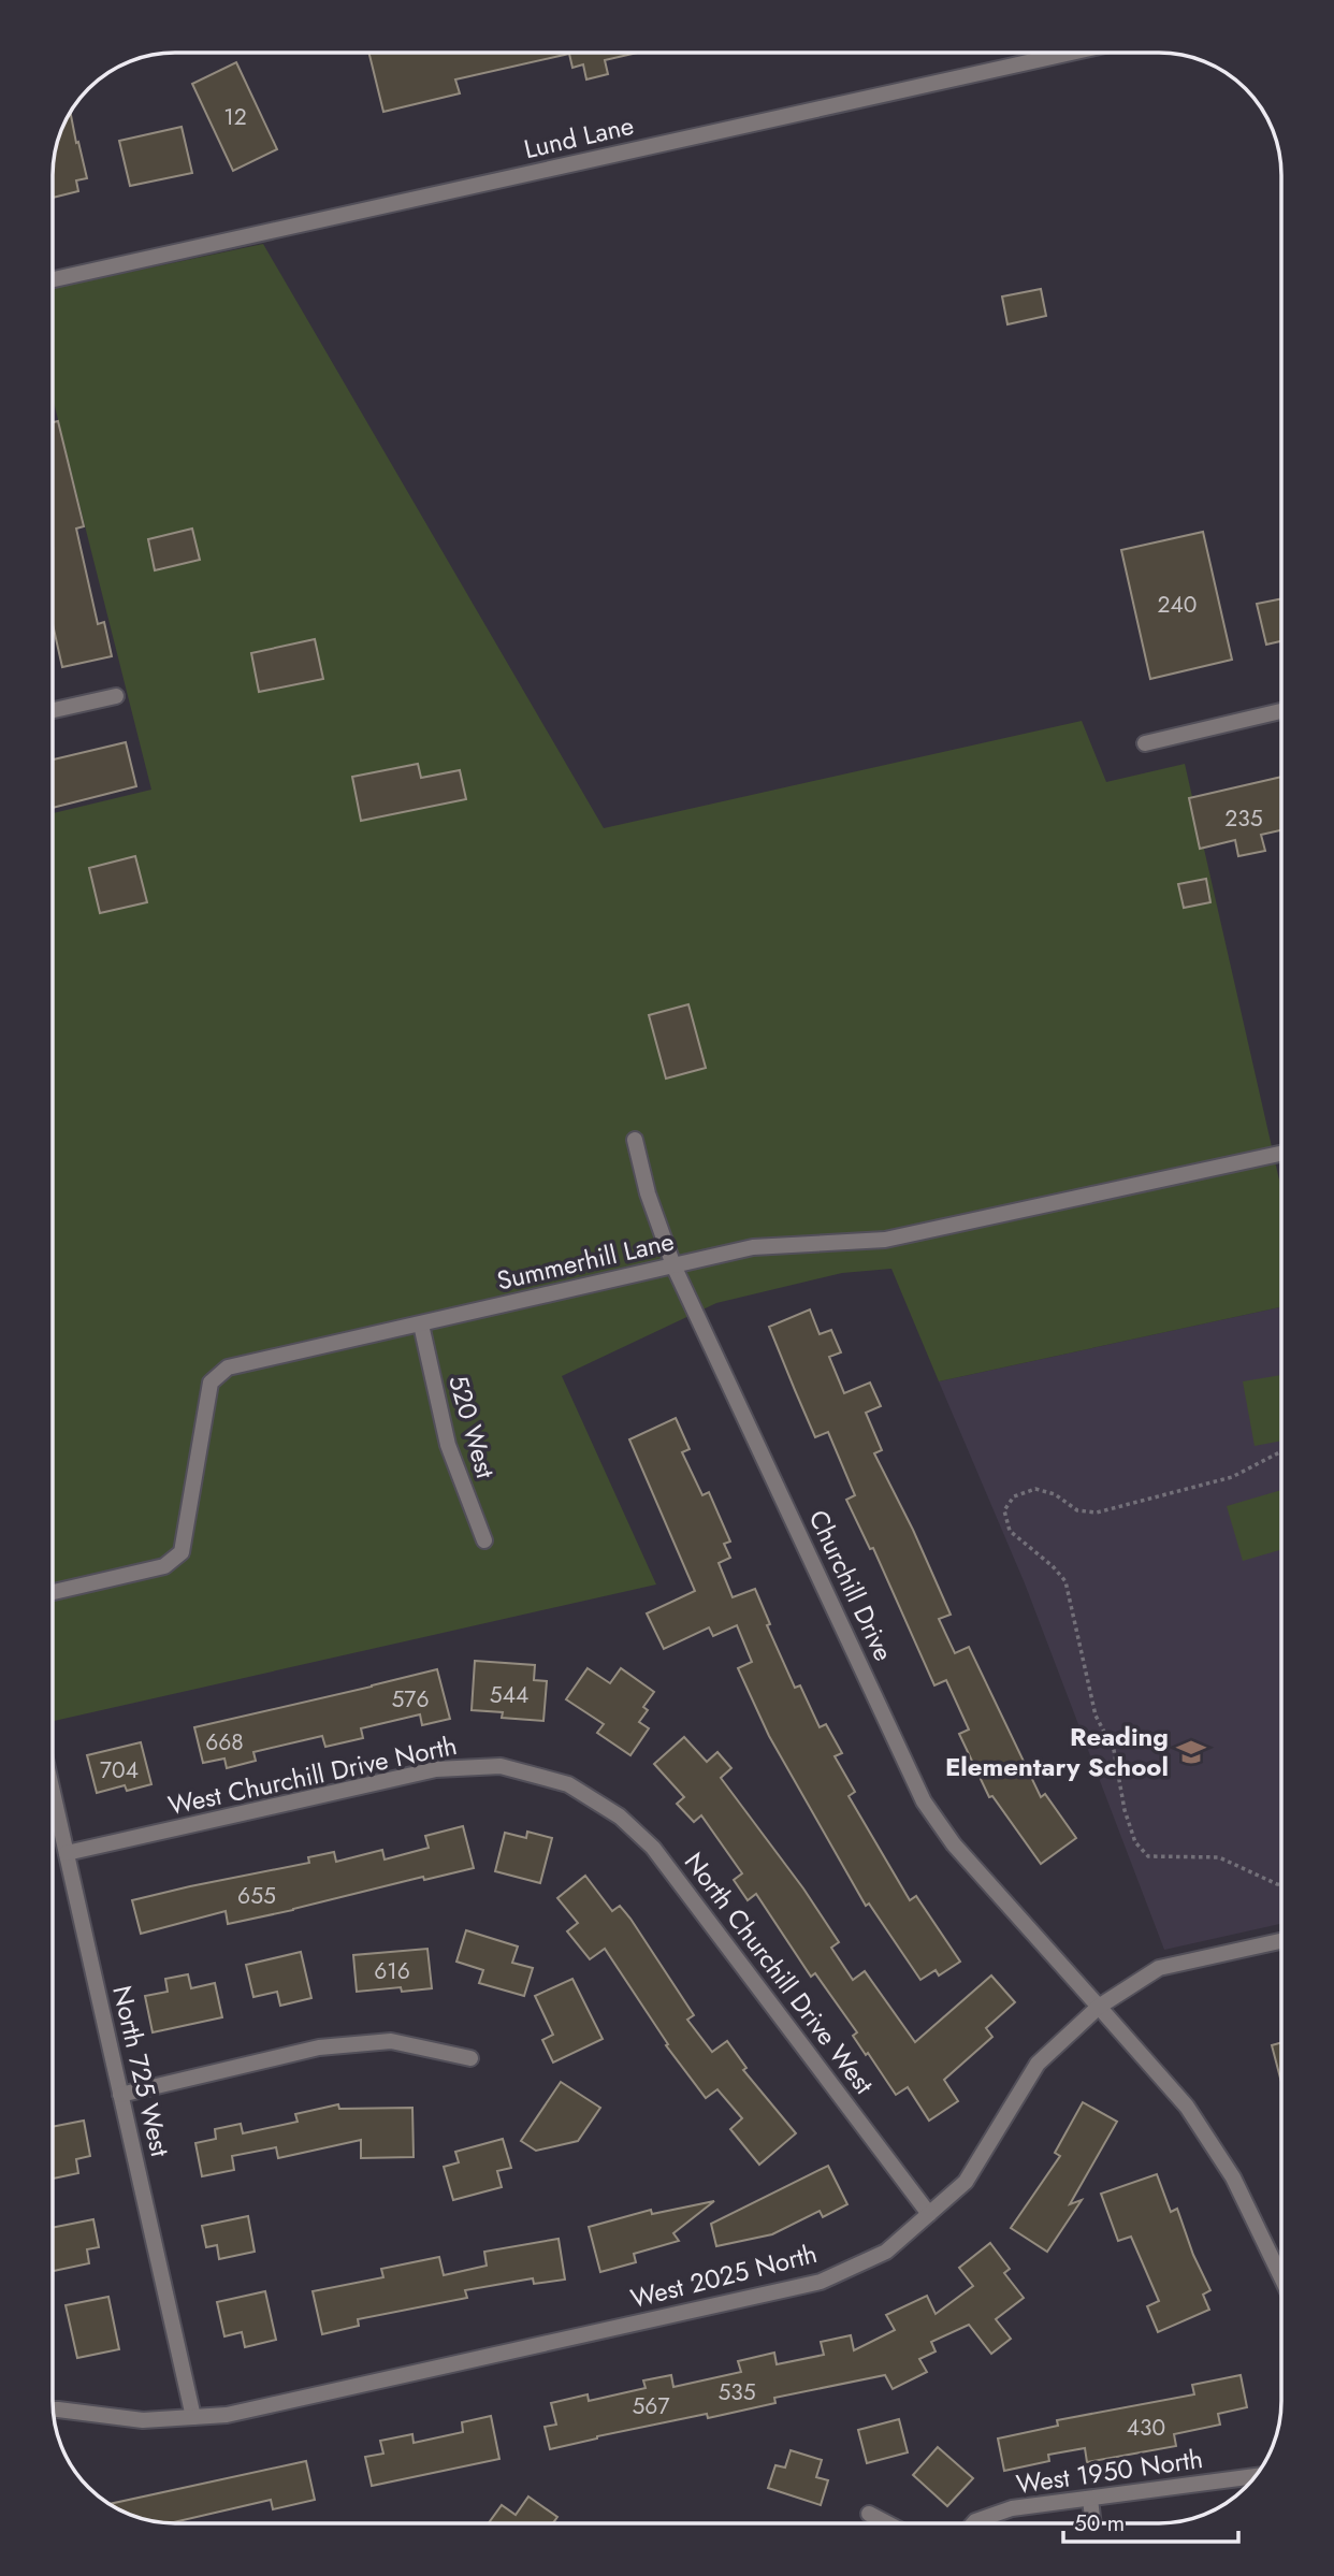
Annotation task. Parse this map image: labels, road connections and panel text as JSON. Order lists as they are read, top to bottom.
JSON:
{
  "streets": {
    "street": [
      "Lund Lane",
      "Summerhill Lane",
      "520 West",
      "Churchill Drive",
      "West Churchill Drive North",
      "North Churchill Drive West",
      "North 725 West",
      "West 2025 North",
      "West 1950 North"
    ]
  },
  "crossings": [
    ["Summerhill Lane", "520 West"],
    ["Summerhill Lane", "Churchill Drive"],
    ["Churchill Drive", "West 2025 North"],
    ["West Churchill Drive North", "North Churchill Drive West"],
    ["West Churchill Drive North", "North 725 West"],
    ["North Churchill Drive West", "West 2025 North"],
    ["North 725 West", "West 2025 North"]
  ],
  "places": {
    "school or university": ["Reading Elementary School"]
  },
  "house_numbers": [
    "12",
    "240",
    "235",
    "544",
    "576",
    "668",
    "704",
    "655",
    "616",
    "535",
    "567",
    "430"
  ],
  "scale_bar": "50 m"
}
